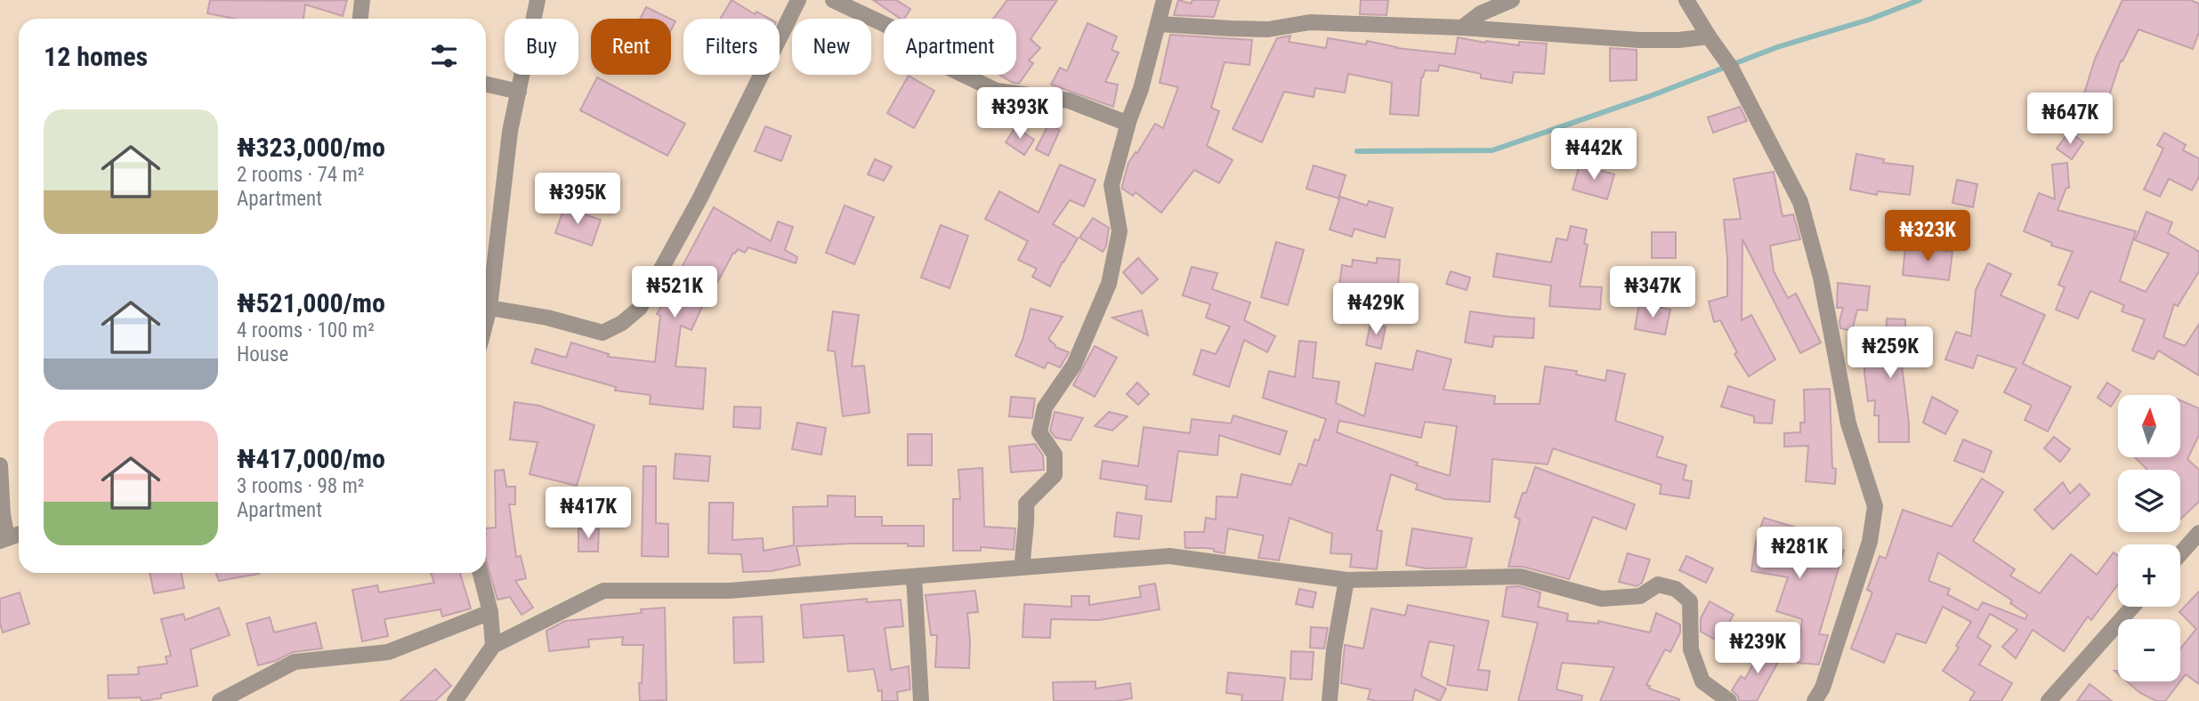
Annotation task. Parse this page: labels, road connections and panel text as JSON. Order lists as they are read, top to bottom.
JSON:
{
  "north": "top",
  "page": {
    "chip": [
      "Buy",
      "Rent",
      "Filters",
      "New",
      "Apartment"
    ],
    "heading": "12 homes",
    "price": [
      "₦393K",
      "₦647K",
      "₦442K",
      "₦395K",
      "₦323K",
      "₦521K",
      "₦347K",
      "₦429K",
      "₦259K",
      "₦417K",
      "₦281K",
      "₦239K"
    ],
    "list": [
      {
        "name": "₦323,000/mo",
        "note": "2 rooms · 74 m² · Apartment"
      },
      {
        "name": "₦521,000/mo",
        "note": "4 rooms · 100 m² · House"
      },
      {
        "name": "₦417,000/mo",
        "note": "3 rooms · 98 m² · Apartment"
      }
    ],
    "map_buttons": ["+", "−"]
  }
}
